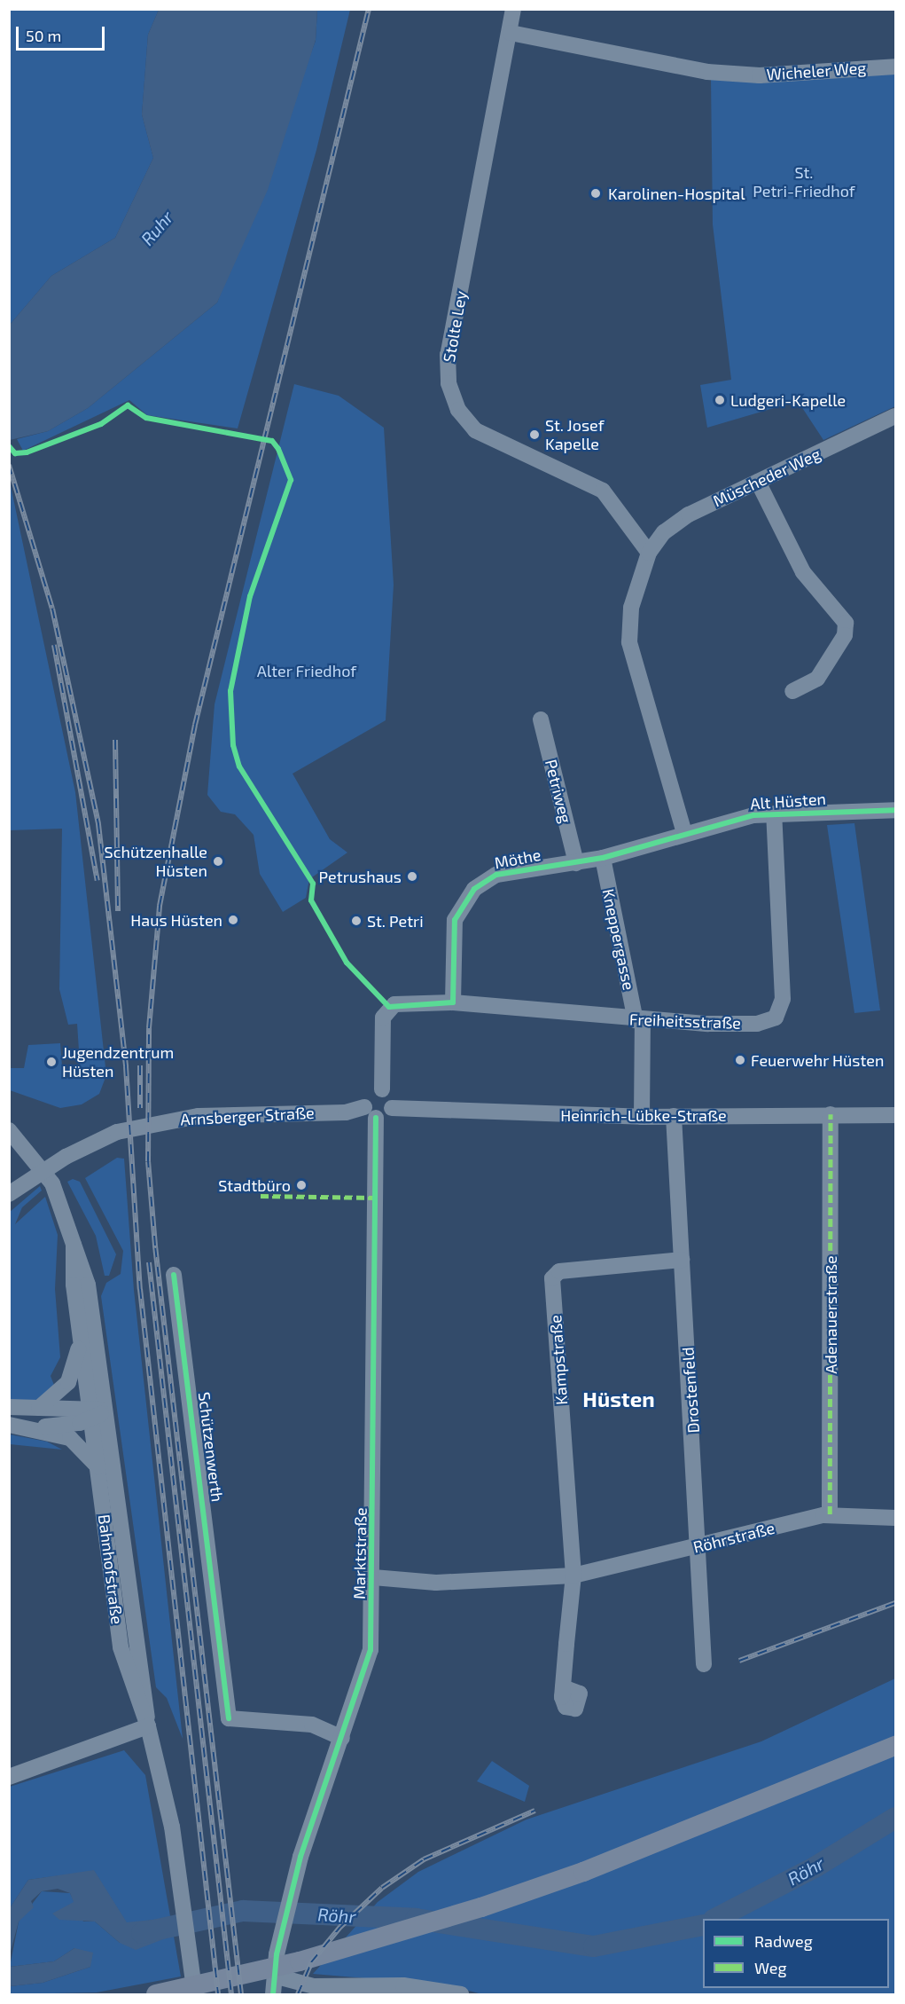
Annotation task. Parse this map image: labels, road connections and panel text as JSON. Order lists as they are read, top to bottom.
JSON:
{
  "streets": {
    "street": [
      "Wicheler Weg",
      "Stolte Ley",
      "Müscheder Weg",
      "Petriweg",
      "Alt Hüsten",
      "Möthe",
      "Kneppergasse",
      "Freiheitsstraße",
      "Heinrich-Lübke-Straße",
      "Arnsberger Straße",
      "Adenauerstraße",
      "Kampstraße",
      "Drostenfeld",
      "Schützenwerth",
      "Röhrstraße",
      "Marktstraße",
      "Bahnhofstraße"
    ]
  },
  "crossings": [
    ["Wicheler Weg", "Stolte Ley"],
    ["Stolte Ley", "Müscheder Weg"],
    ["Petriweg", "Möthe"],
    ["Alt Hüsten", "Möthe"],
    ["Alt Hüsten", "Freiheitsstraße"],
    ["Möthe", "Kneppergasse"],
    ["Möthe", "Freiheitsstraße"],
    ["Kneppergasse", "Freiheitsstraße"],
    ["Kneppergasse", "Heinrich-Lübke-Straße"],
    ["Heinrich-Lübke-Straße", "Adenauerstraße"],
    ["Heinrich-Lübke-Straße", "Drostenfeld"],
    ["Arnsberger Straße", "Marktstraße"],
    ["Adenauerstraße", "Röhrstraße"],
    ["Kampstraße", "Drostenfeld"],
    ["Kampstraße", "Röhrstraße"],
    ["Drostenfeld", "Röhrstraße"],
    ["Schützenwerth", "Marktstraße"],
    ["Röhrstraße", "Marktstraße"]
  ],
  "districts": ["Hüsten"],
  "water": ["Ruhr", "Röhr"],
  "parks": ["St. Petri-Friedhof", "Alter Friedhof"],
  "places": [
    "Karolinen-Hospital",
    "Ludgeri-Kapelle",
    "St. Josef Kapelle",
    "Schützenhalle Hüsten",
    "Petrushaus",
    "Haus Hüsten",
    "St. Petri",
    "Feuerwehr Hüsten",
    "Jugendzentrum Hüsten",
    "Stadtbüro"
  ],
  "legend": ["Radweg", "Weg"],
  "scale_bar": "50 m"
}
